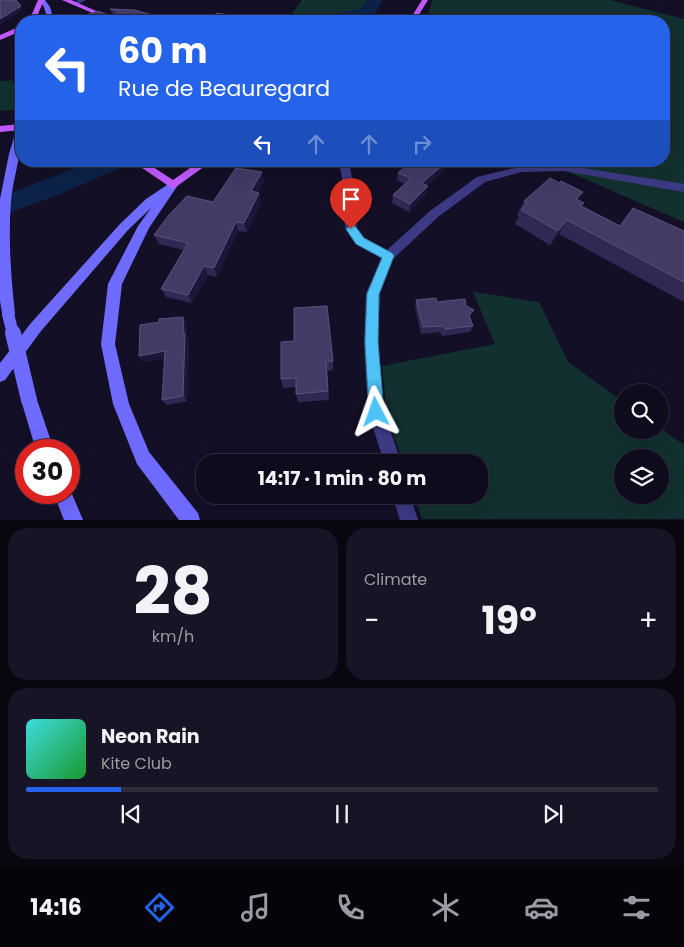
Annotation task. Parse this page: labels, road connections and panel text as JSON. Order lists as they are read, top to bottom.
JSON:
{
  "page": {
    "turn": ["60 m", "Rue de Beauregard"],
    "limit": "30",
    "trip": "14:17 · 1 min · 80 m",
    "tile": [
      ["28", "km/h"],
      "Climate"
    ],
    "heat": ["−", "19°", "+"],
    "song": ["Neon Rain", "Kite Club"],
    "tabs": "14:16"
  }
}
